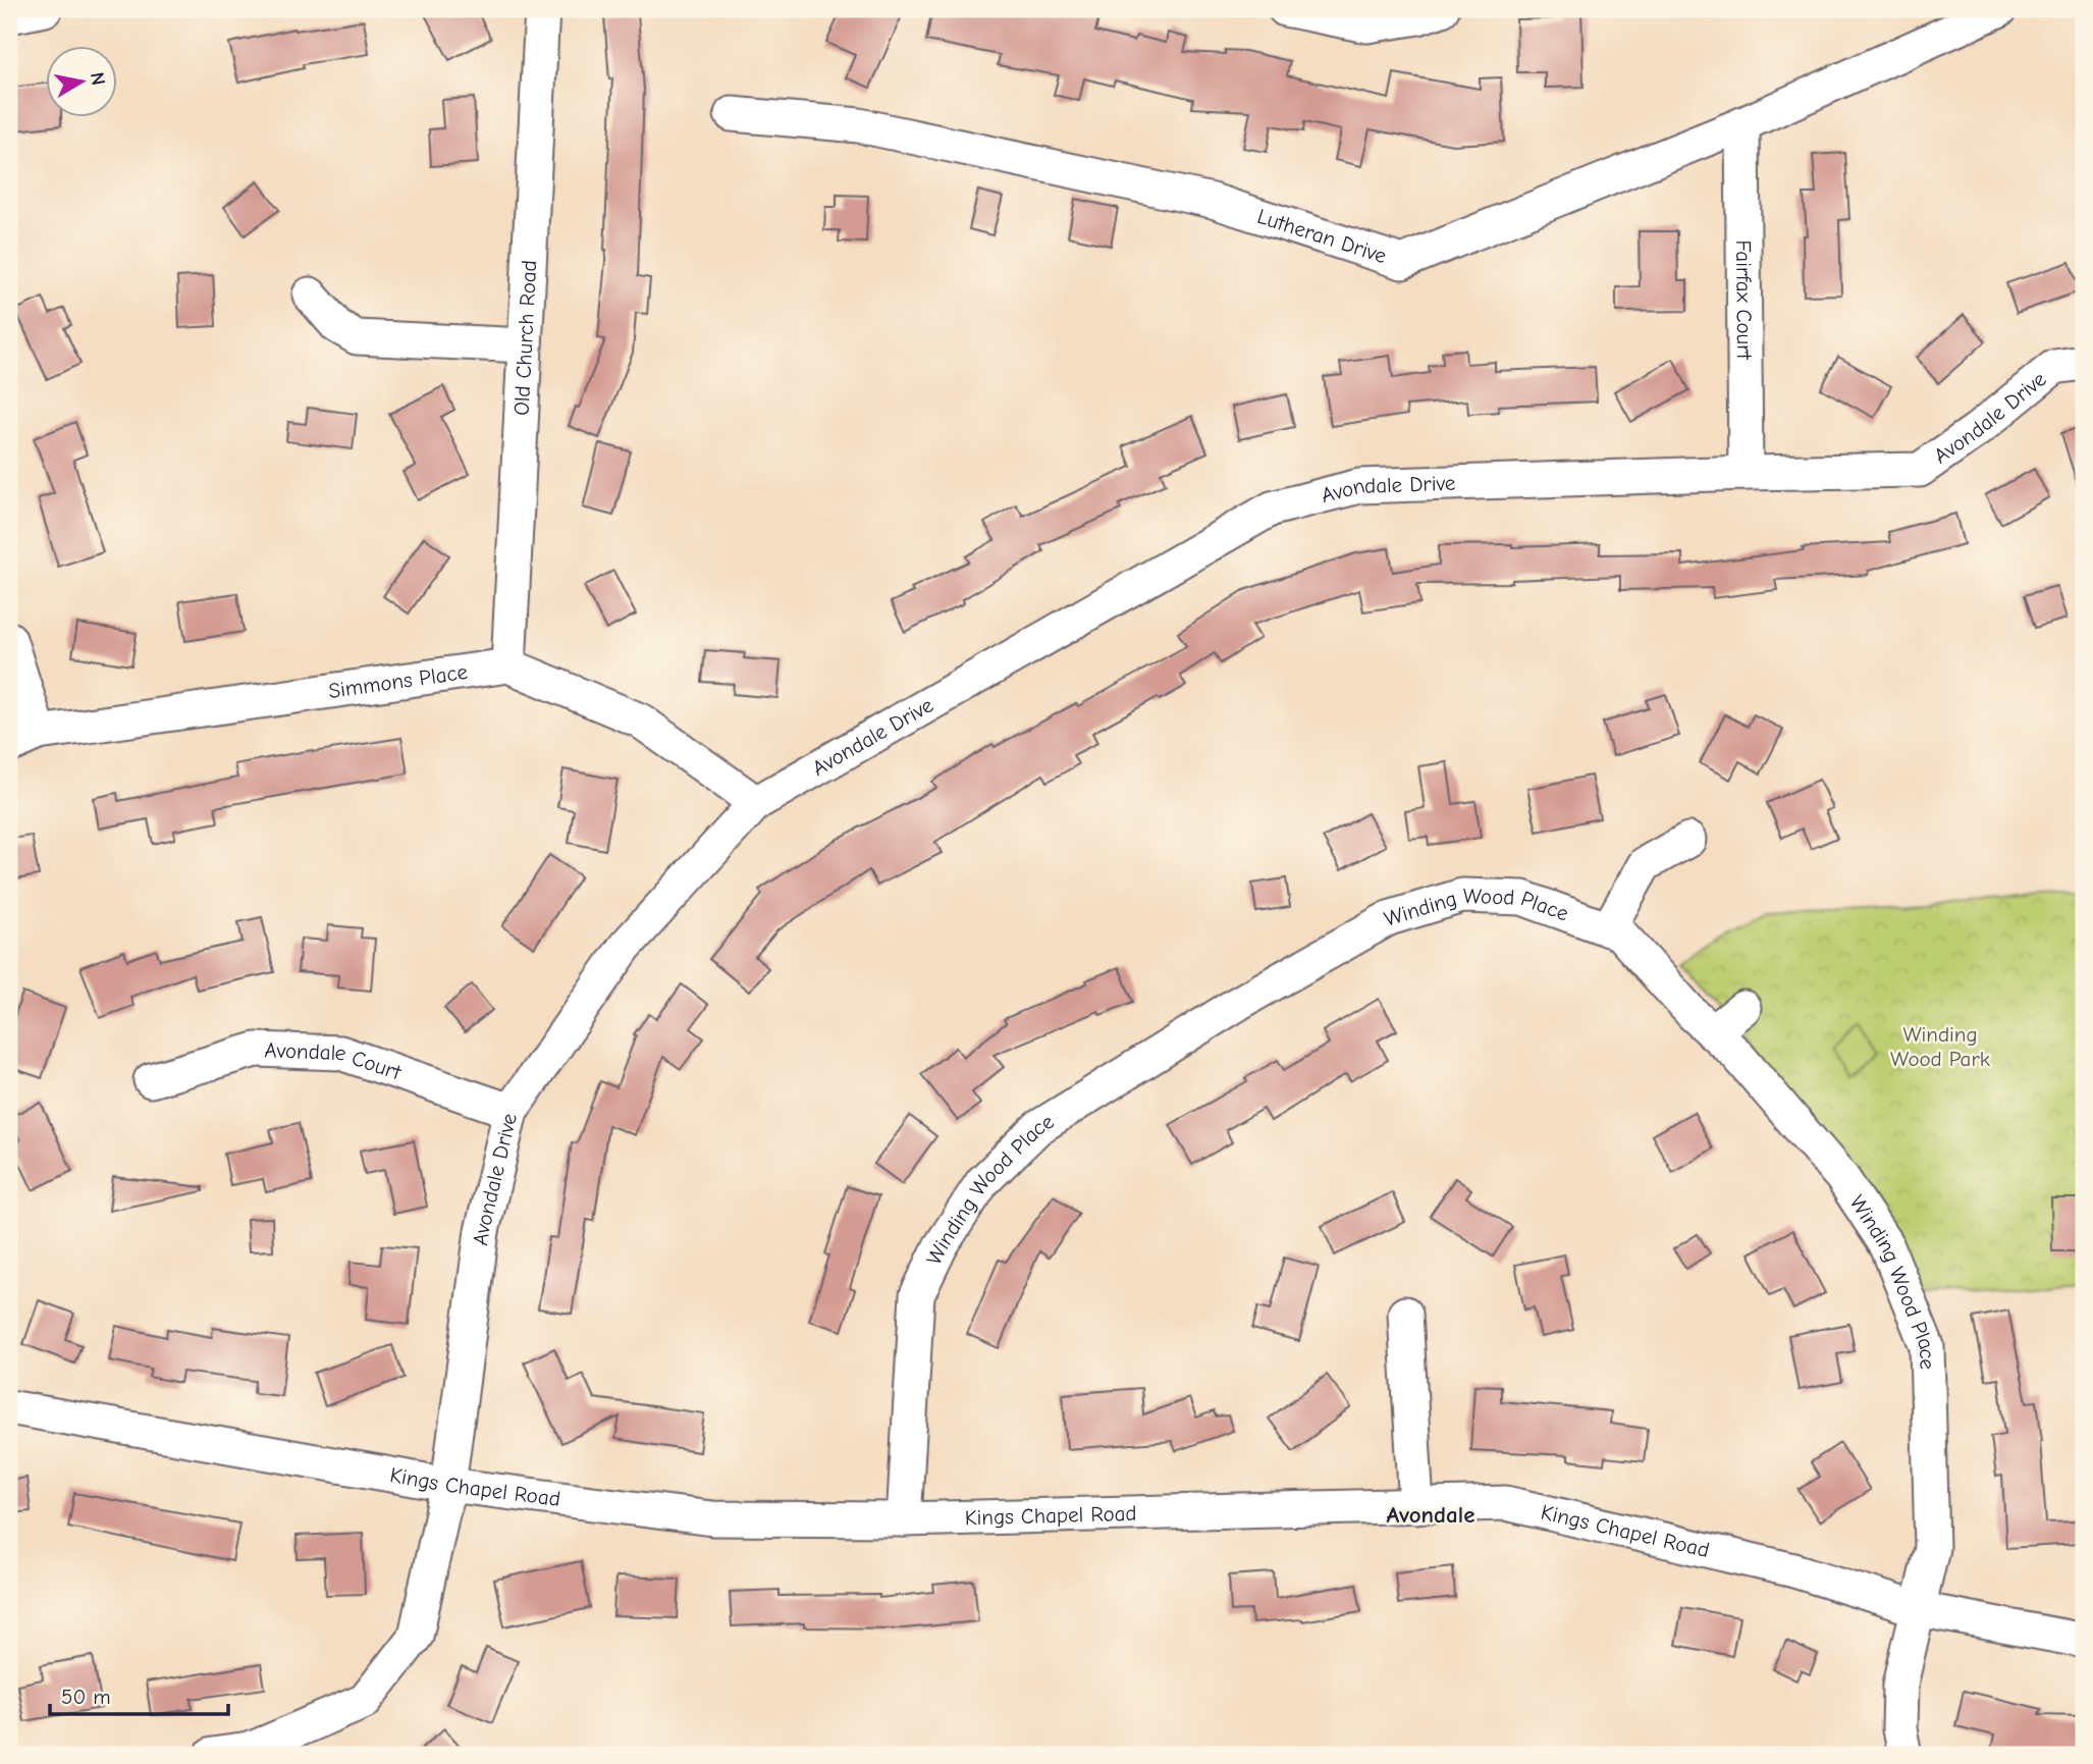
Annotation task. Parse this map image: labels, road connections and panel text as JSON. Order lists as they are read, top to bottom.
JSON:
{
  "streets": {
    "street": [
      "Lutheran Drive",
      "Fairfax Court",
      "Old Church Road",
      "Avondale Drive",
      "Simmons Place",
      "Winding Wood Place",
      "Avondale Court",
      "Kings Chapel Road"
    ]
  },
  "crossings": [
    ["Lutheran Drive", "Fairfax Court"],
    ["Fairfax Court", "Avondale Drive"],
    ["Old Church Road", "Simmons Place"],
    ["Avondale Drive", "Avondale Court"],
    ["Avondale Drive", "Kings Chapel Road"],
    ["Winding Wood Place", "Kings Chapel Road"]
  ],
  "districts": ["Avondale"],
  "parks": ["Winding Wood Park"],
  "scale_bar": "50 m",
  "north": "right"
}
